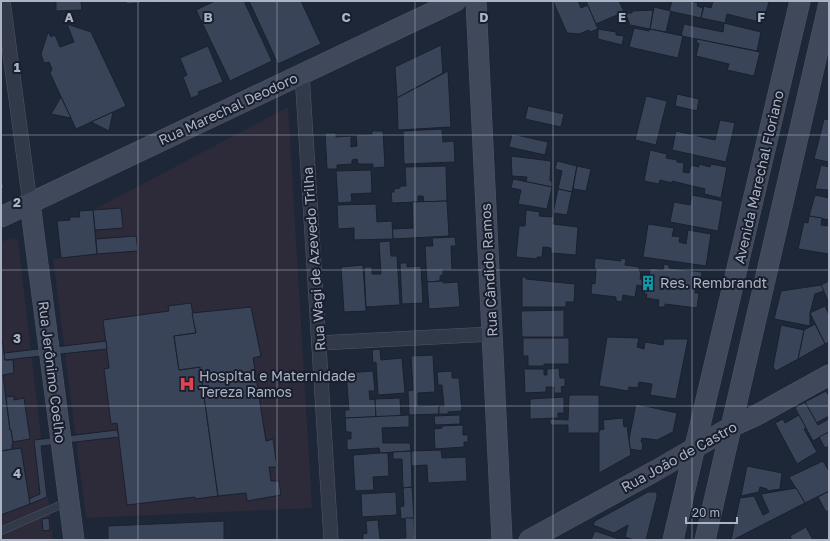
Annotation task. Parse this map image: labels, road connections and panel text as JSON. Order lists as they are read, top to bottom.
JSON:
{
  "streets": {
    "main road": [
      "Rua Marechal Deodoro",
      "Avenida Marechal Floriano",
      "Rua Cândido Ramos",
      "Rua Jerônimo Coelho",
      "Rua João de Castro"
    ],
    "street": ["Rua Wagi de Azevedo Trilha"]
  },
  "crossings": [
    ["Rua Marechal Deodoro", "Rua Wagi de Azevedo Trilha"],
    ["Rua Marechal Deodoro", "Rua Jerônimo Coelho"],
    ["Avenida Marechal Floriano", "Rua João de Castro"]
  ],
  "places": {
    "building": ["Res. Rembrandt"],
    "hospital": ["Hospital e Maternidade Tereza Ramos"]
  },
  "scale_bar": "20 m",
  "grid": {
    "columns": [
      "A",
      "B",
      "C",
      "D",
      "E",
      "F"
    ],
    "rows": [
      "1",
      "2",
      "3",
      "4"
    ]
  }
}
